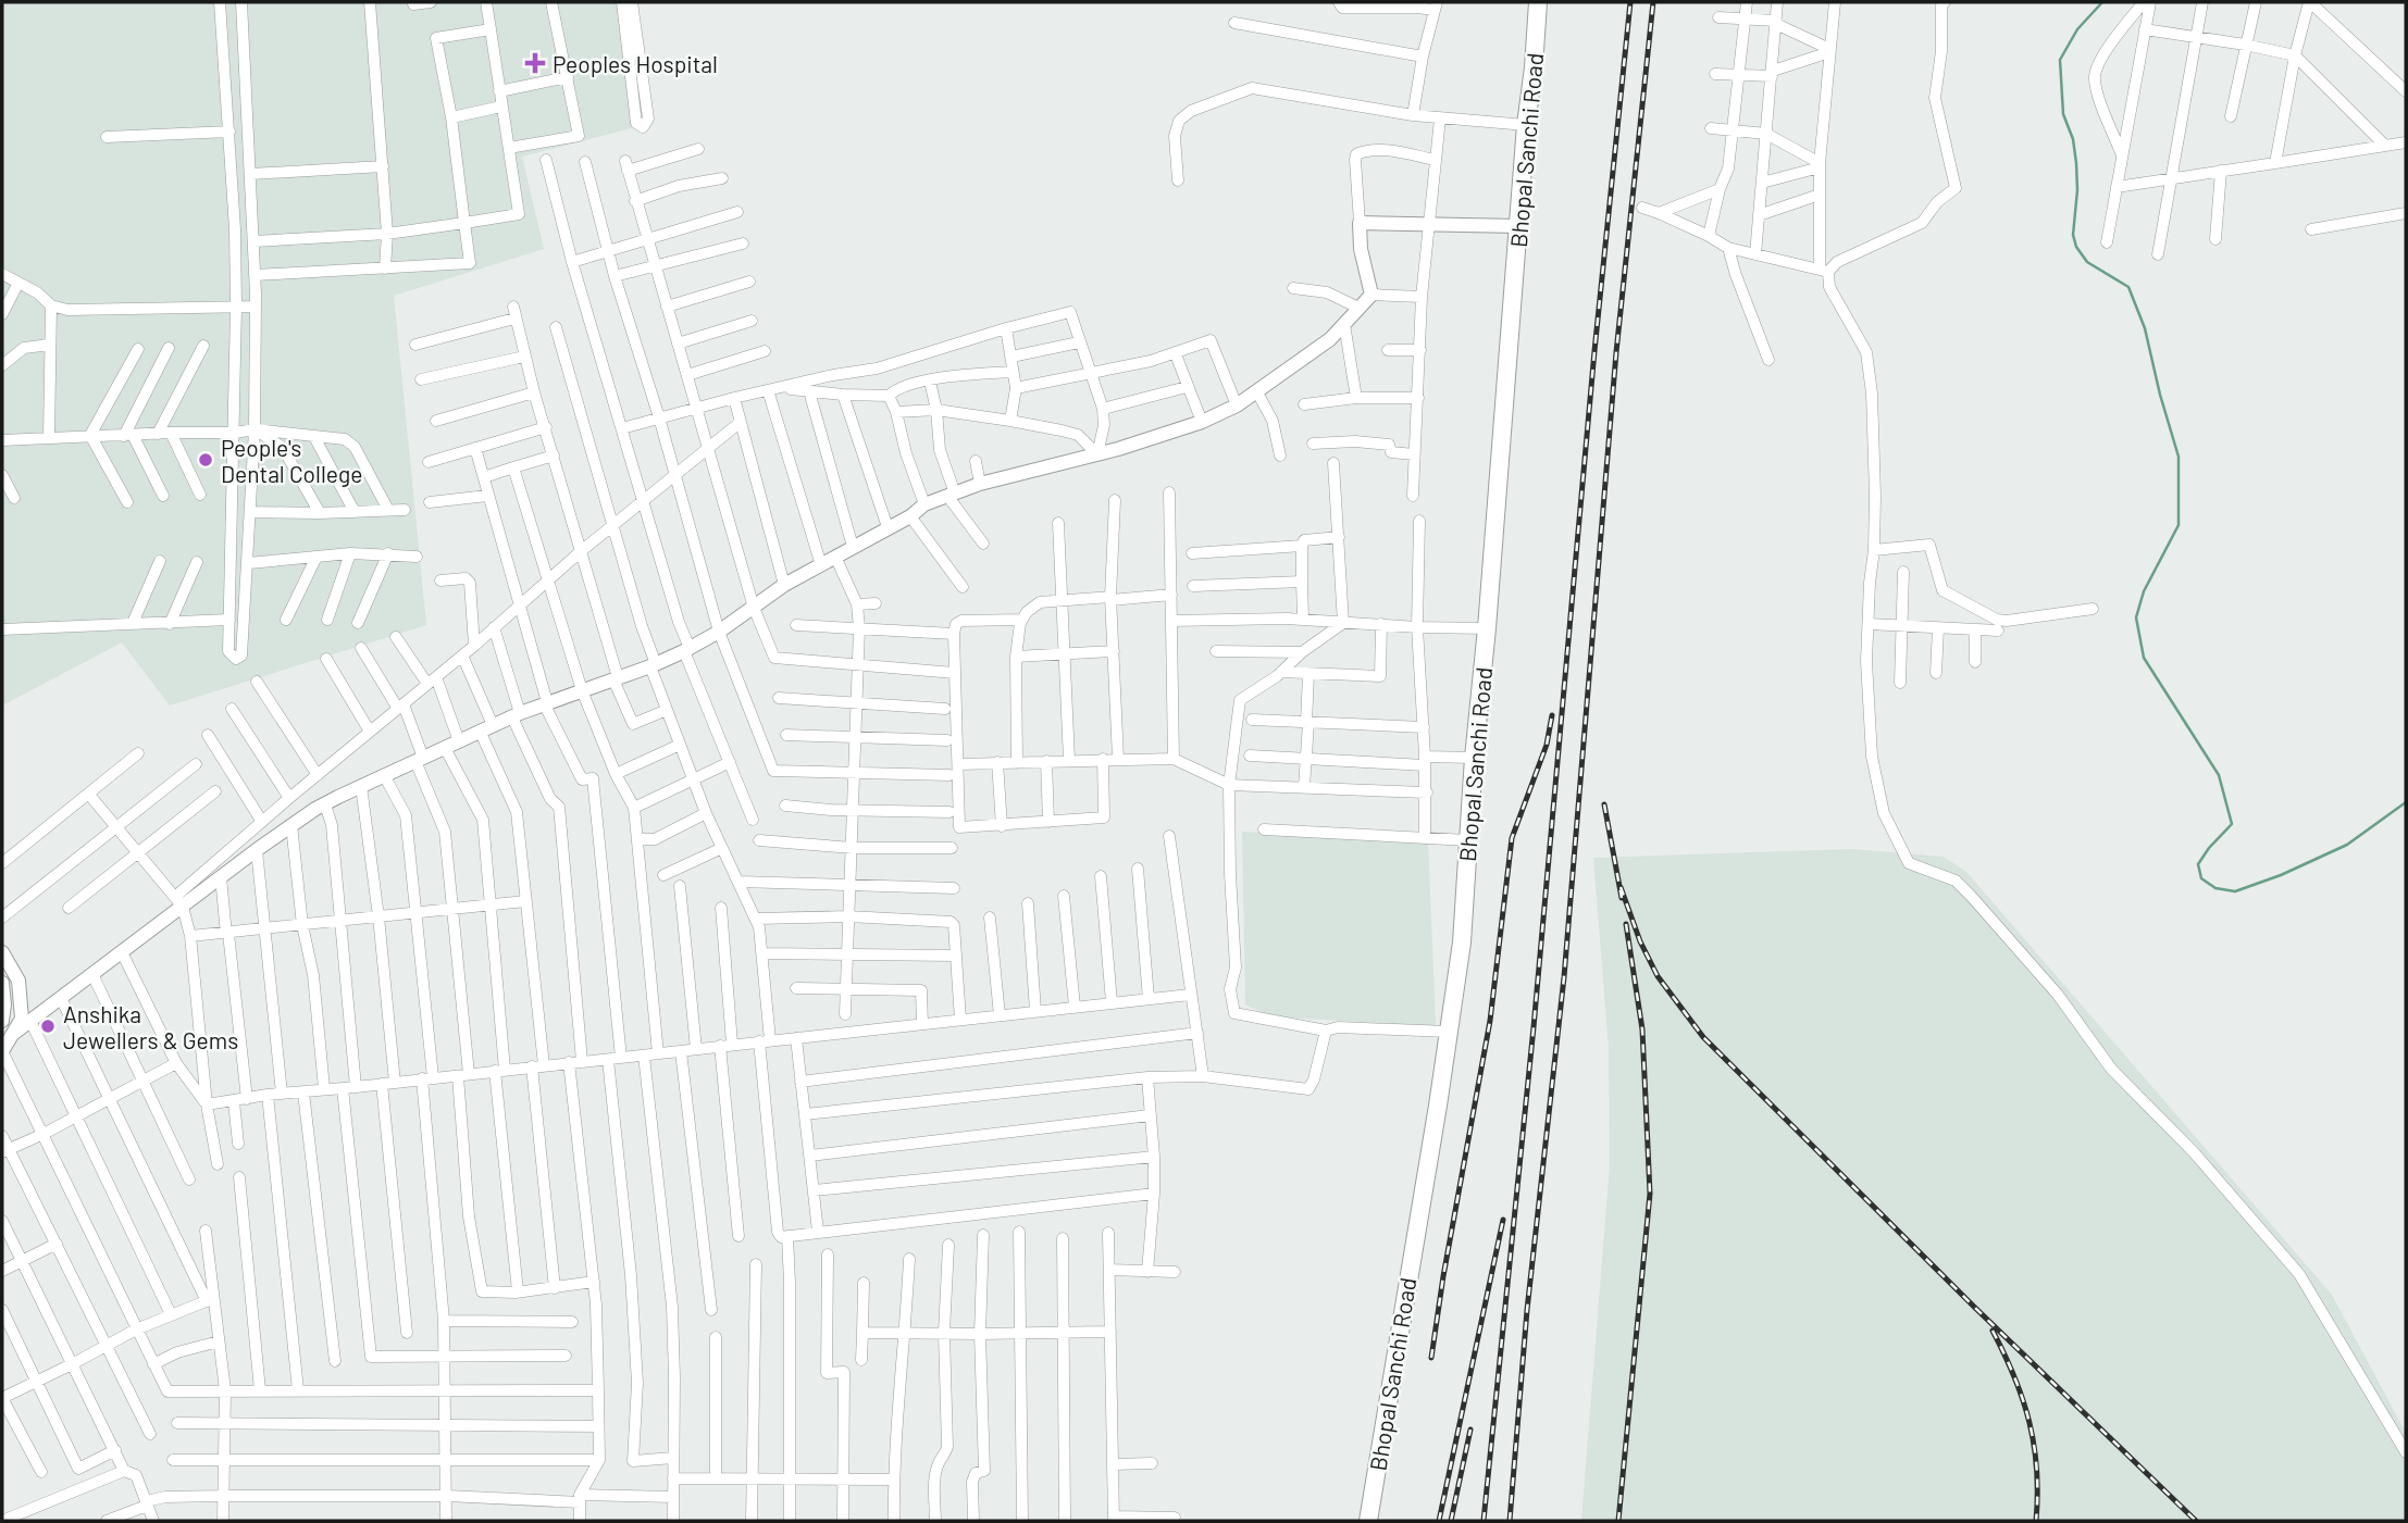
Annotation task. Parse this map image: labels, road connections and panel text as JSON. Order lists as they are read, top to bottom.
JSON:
{
  "streets": {
    "main road": ["Bhopal Sanchi Road"]
  },
  "places": {
    "health": ["Peoples Hospital"],
    "other": ["People's Dental College", "Anshika Jewellers & Gems"]
  }
}
